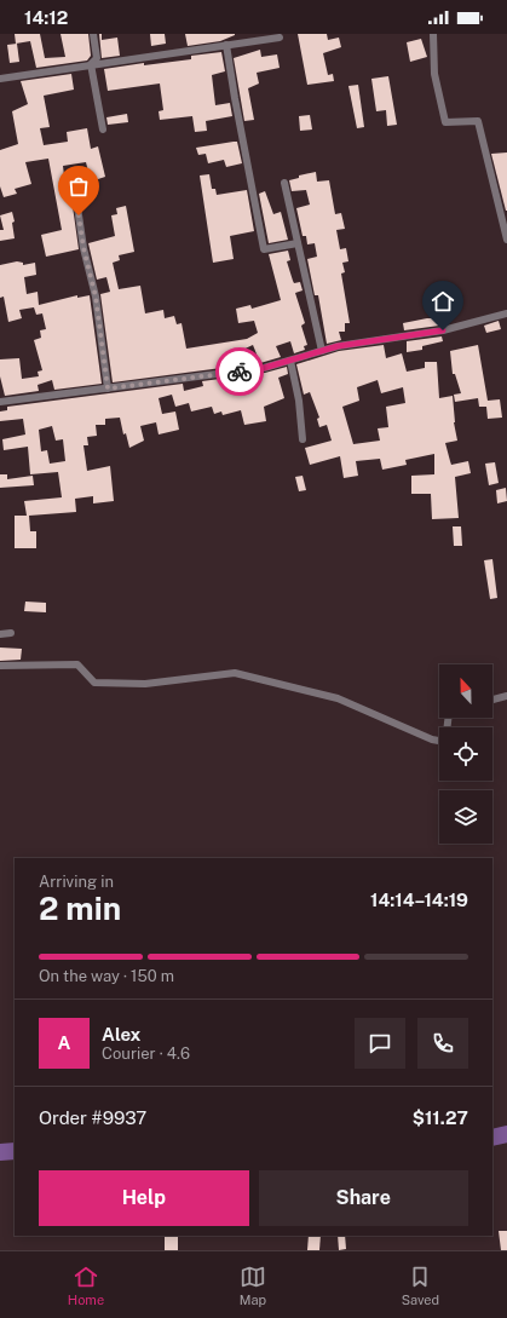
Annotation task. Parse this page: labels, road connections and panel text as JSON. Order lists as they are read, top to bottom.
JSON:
{
  "north": "top",
  "page": {
    "status": "14:12",
    "heading": ["2 min", "Arriving in", "14:14–14:19"],
    "panel": [
      "Alex",
      "Courier · 4.6",
      "Order #9937",
      "$11.27"
    ],
    "bar": "On the way · 150 m",
    "round": "A",
    "buttons": ["Help", "Share"],
    "tabs": ["Home", "Map", "Saved"]
  }
}
